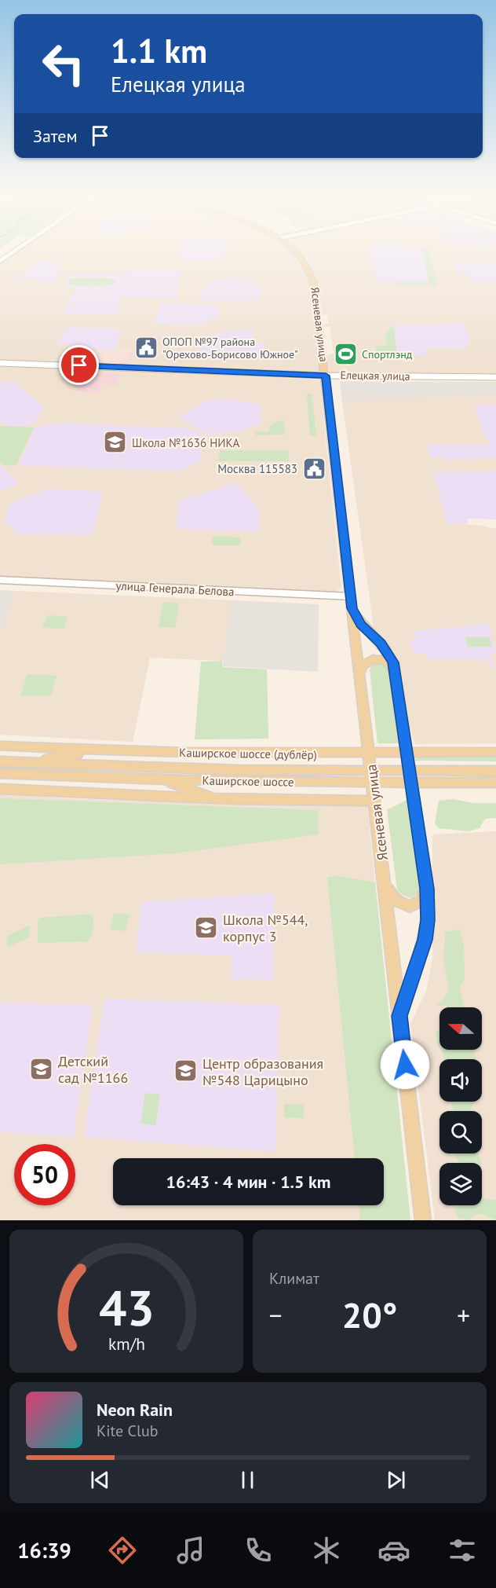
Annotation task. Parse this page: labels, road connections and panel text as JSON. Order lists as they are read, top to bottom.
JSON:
{
  "streets": {
    "main road": ["Ясеневая улица", "Каширское шоссе (дублёр)", "Каширское шоссе"],
    "street": ["Елецкая улица", "улица Генерала Белова"]
  },
  "crossings": [
    ["Ясеневая улица", "Елецкая улица"],
    ["Ясеневая улица", "улица Генерала Белова"],
    ["Ясеневая улица", "Каширское шоссе (дублёр)"],
    ["Ясеневая улица", "Каширское шоссе"]
  ],
  "places": {
    "public building": ["ОПОП №97 района \"Орехово-Борисово Южное\"", "Москва 115583"],
    "sports": ["Спортлэнд"],
    "school or university": [
      "Школа №1636 НИКА",
      "Школа №544, корпус 3",
      "Детский сад №1166",
      "Центр образования №548 Царицыно"
    ]
  },
  "north": "left",
  "page": {
    "turn": ["1.1 km", "Елецкая улица"],
    "then": "Затем",
    "limit": "50",
    "trip": "16:43 · 4 мин · 1.5 km",
    "tile": "Климат",
    "heat": ["−", "20°", "+"],
    "song": ["Neon Rain", "Kite Club"],
    "tabs": "16:39",
    "gauge": ["43", "km/h"]
  }
}
